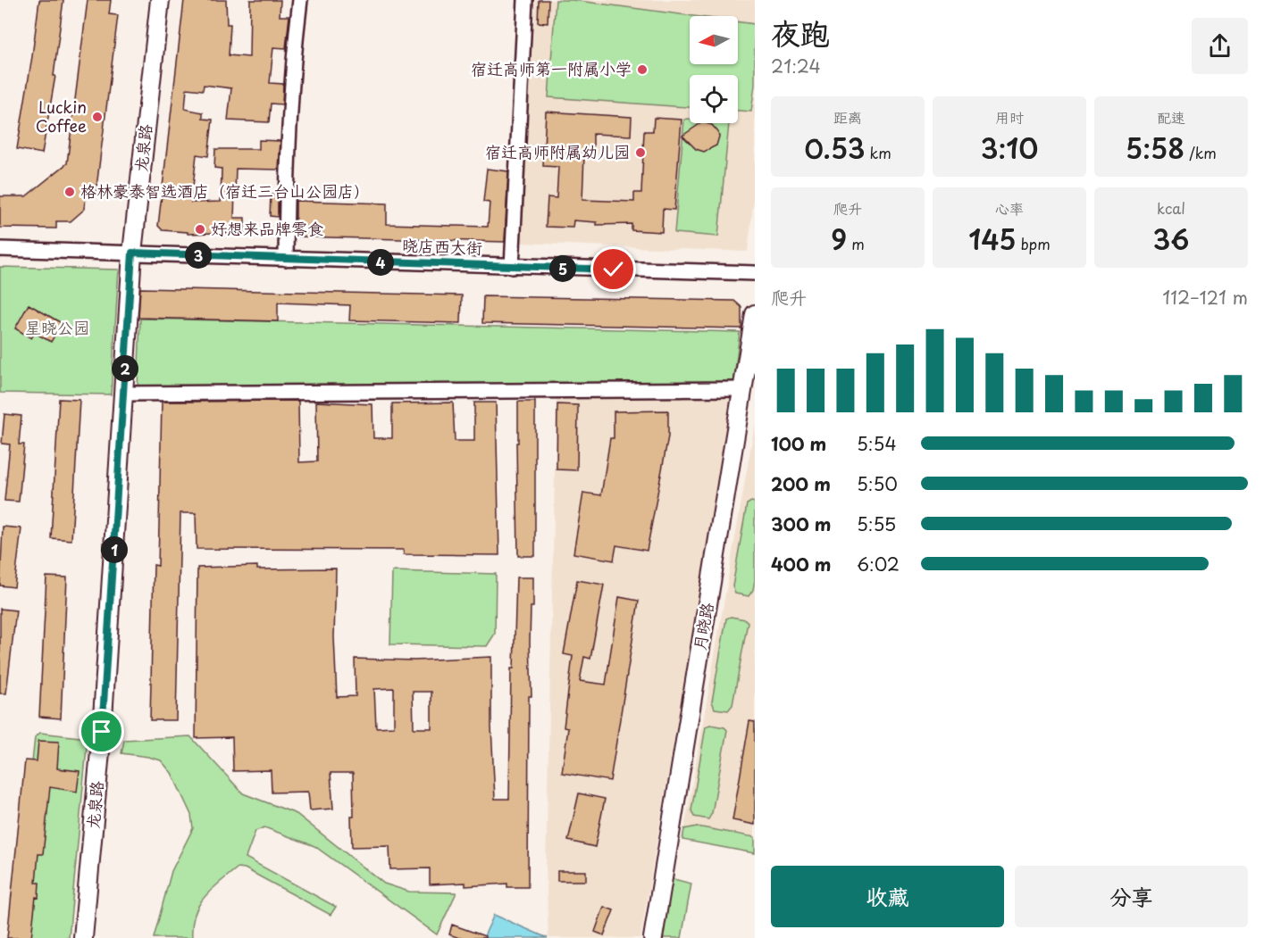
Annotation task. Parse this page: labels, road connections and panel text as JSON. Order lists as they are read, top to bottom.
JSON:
{
  "streets": {
    "street": ["龙泉路", "晓店西大街", "月晓路"]
  },
  "crossings": [
    ["龙泉路", "晓店西大街"]
  ],
  "parks": ["星晓公园"],
  "places": [
    "宿迁高师第一附属小学",
    "Luckin Coffee",
    "宿迁高师附属幼儿园",
    "格林豪泰智选酒店（宿迁三台山公园店）",
    "好想来品牌零食"
  ],
  "north": "left",
  "page": {
    "heading": ["夜跑", "21:24"],
    "stats": [
      ["距离", "0.53 km"],
      ["用时", "3:10"],
      ["配速", "5:58 /km"],
      ["爬升", "9 m"],
      ["心率", "145 bpm"],
      ["kcal", "36"]
    ],
    "pins": [
      "3",
      "4",
      "5",
      "2",
      "1"
    ],
    "chart": ["爬升", "112–121 m"],
    "list": [
      {
        "name": "100 m",
        "note": "5:54"
      },
      {
        "name": "200 m",
        "note": "5:50"
      },
      {
        "name": "300 m",
        "note": "5:55"
      },
      {
        "name": "400 m",
        "note": "6:02"
      }
    ],
    "buttons": ["收藏", "分享"]
  }
}
